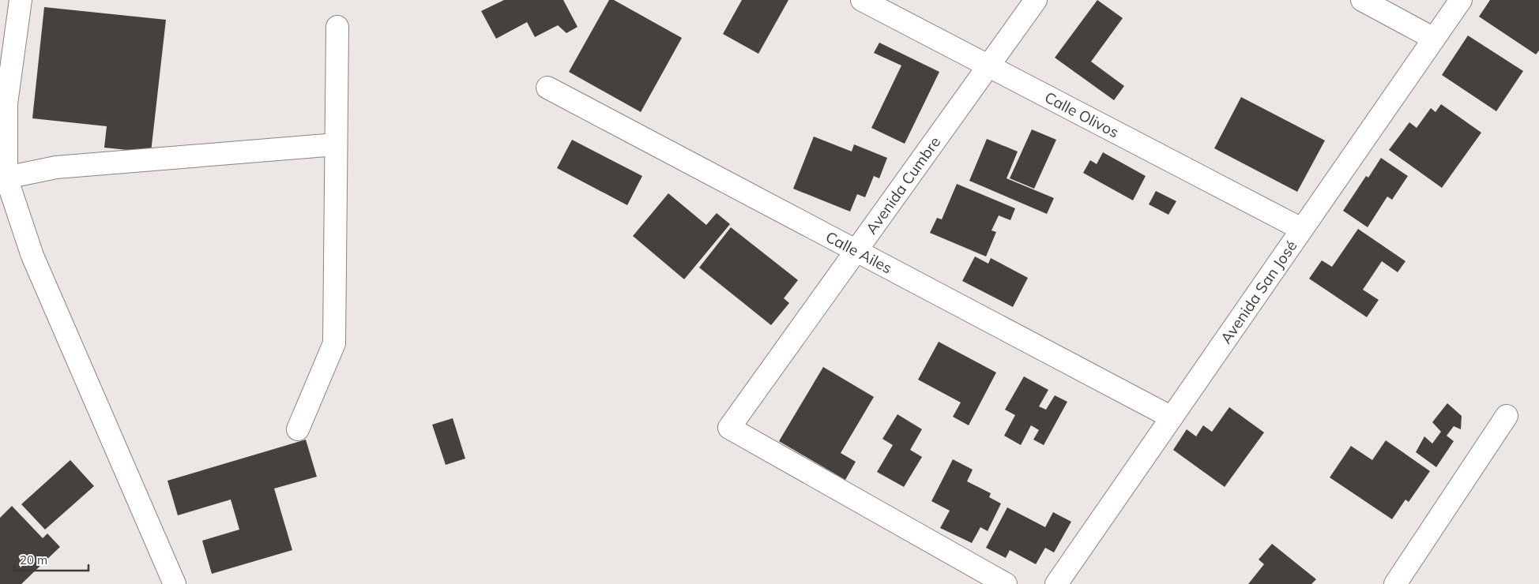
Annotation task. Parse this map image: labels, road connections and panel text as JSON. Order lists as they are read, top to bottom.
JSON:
{
  "streets": {
    "street": [
      "Calle Olivos",
      "Avenida Cumbre",
      "Calle Ailes",
      "Avenida San José"
    ]
  },
  "crossings": [
    ["Calle Olivos", "Avenida Cumbre"],
    ["Calle Olivos", "Avenida San José"],
    ["Avenida Cumbre", "Calle Ailes"],
    ["Calle Ailes", "Avenida San José"]
  ],
  "scale_bar": "20 m"
}
